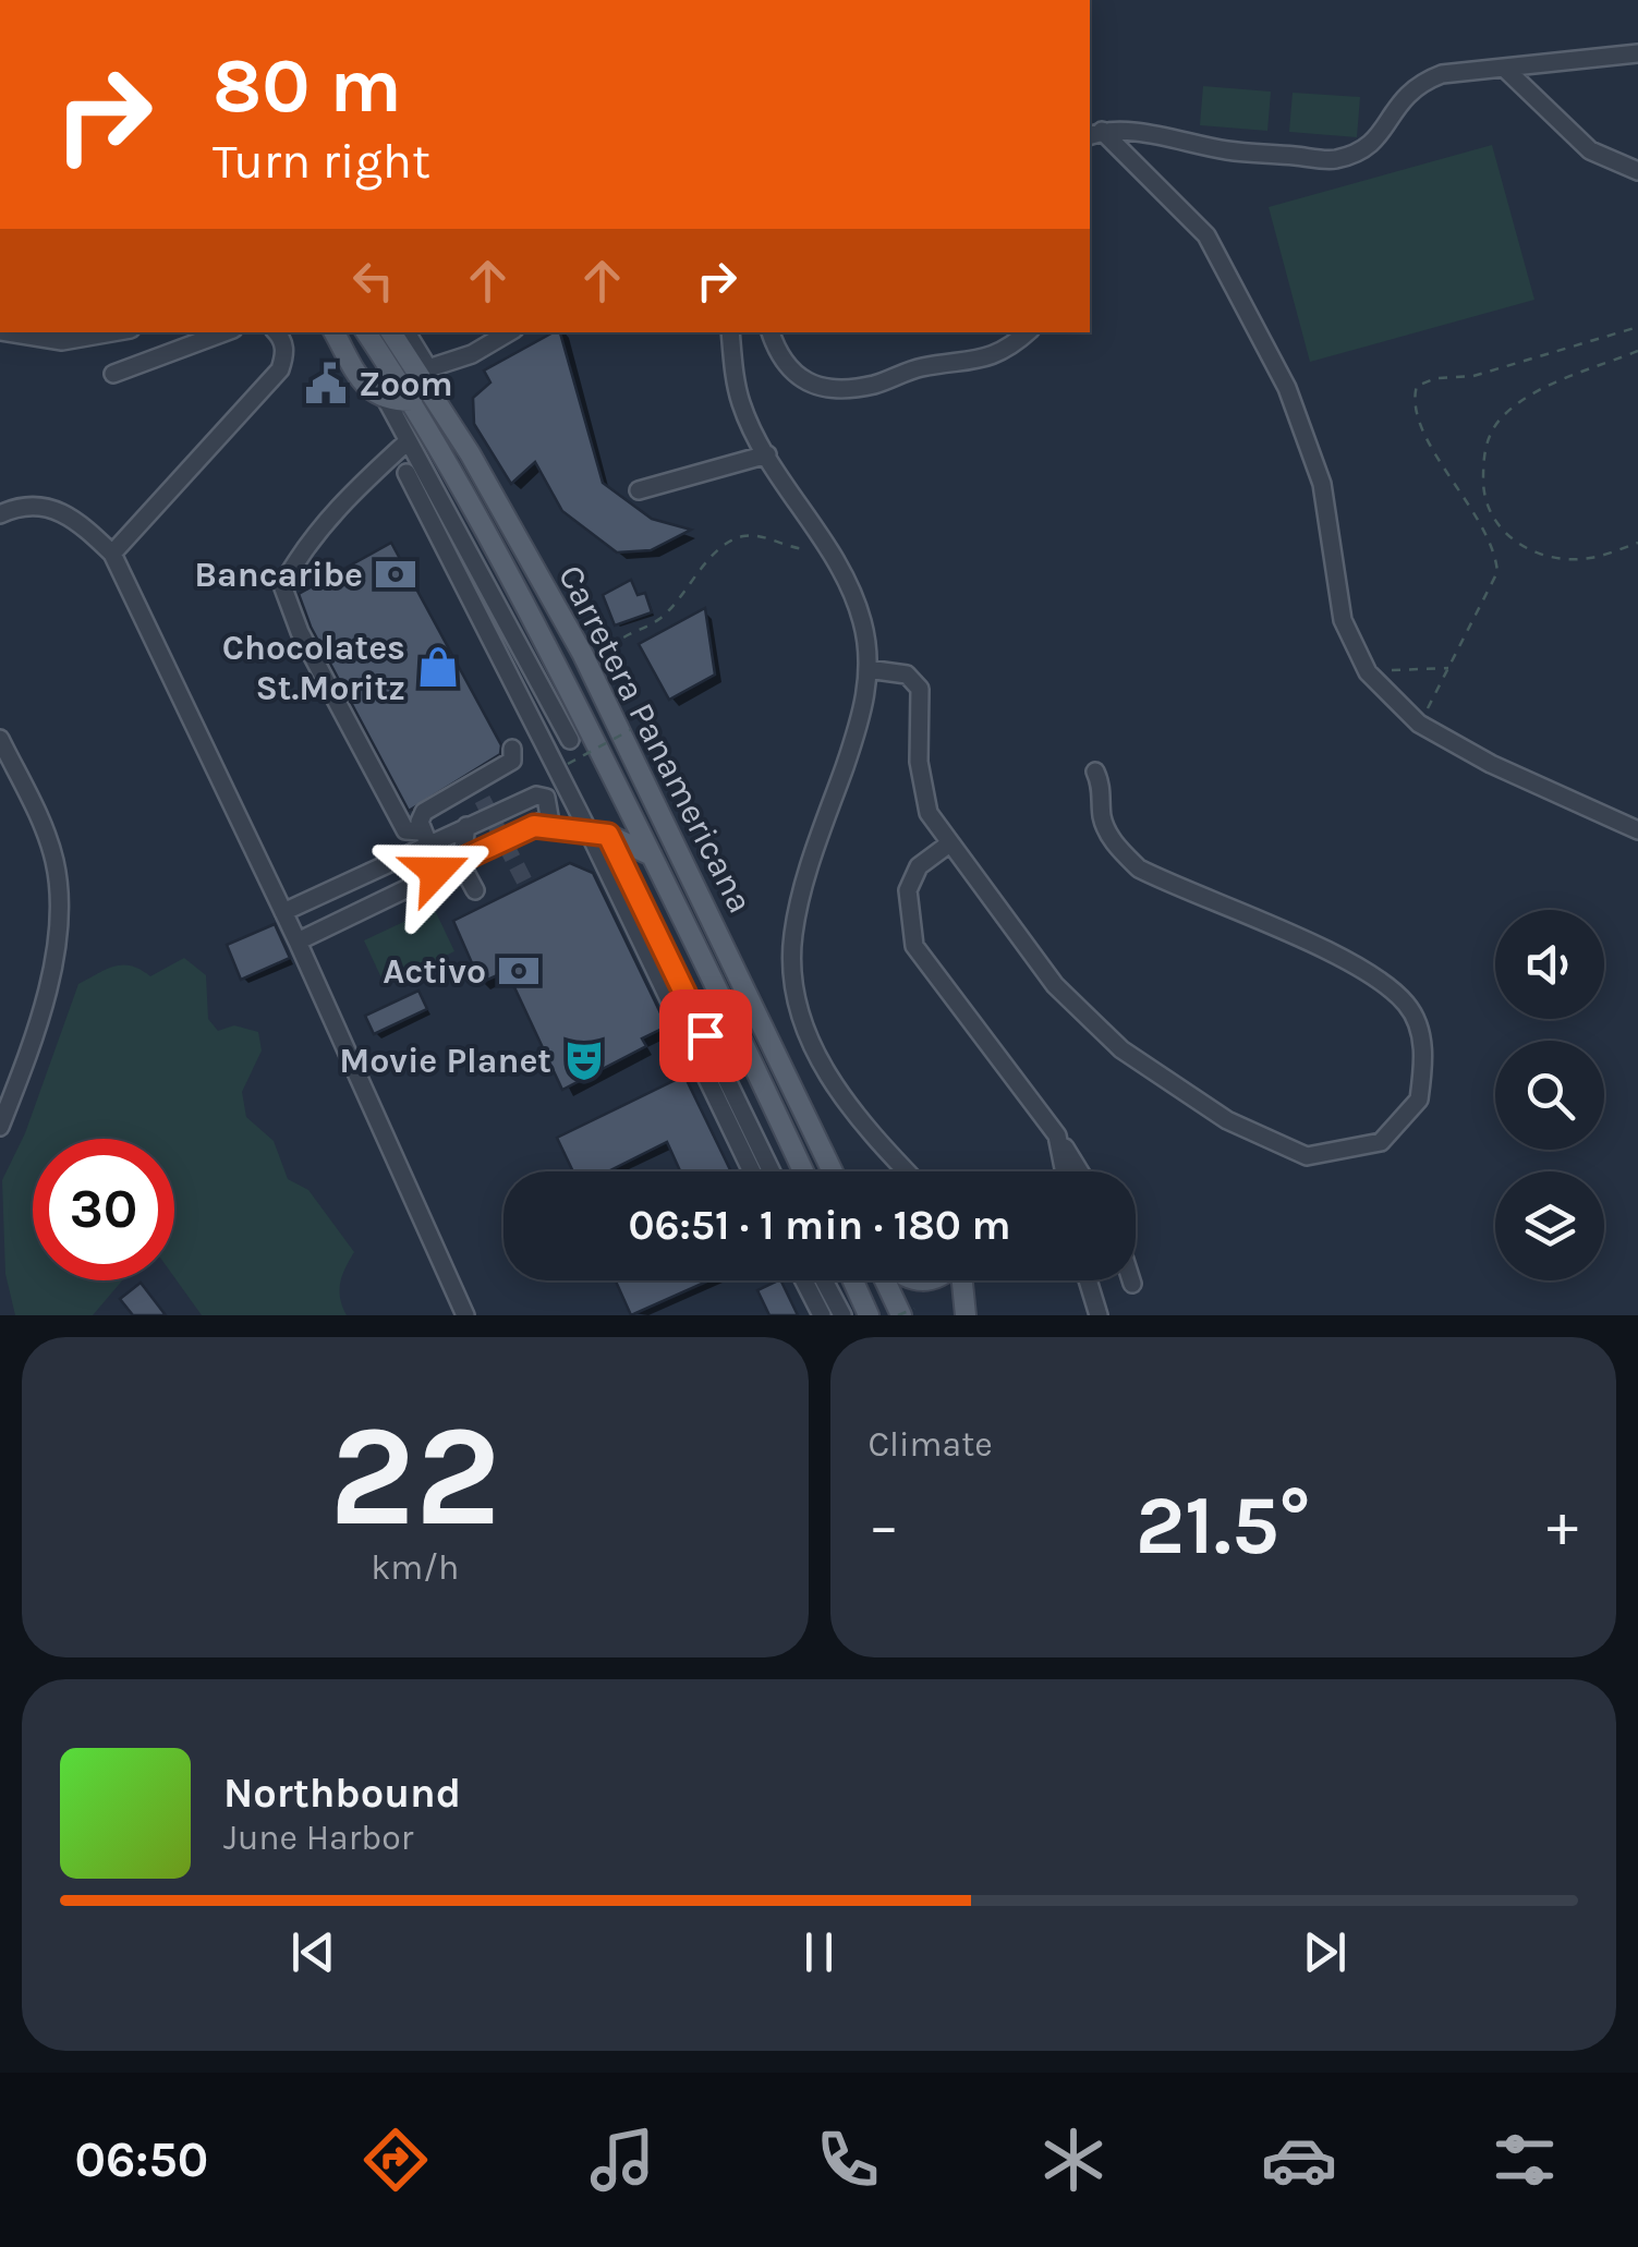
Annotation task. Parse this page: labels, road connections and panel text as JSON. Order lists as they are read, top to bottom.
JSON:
{
  "streets": {
    "main road": ["Carretera Panamericana"]
  },
  "places": {
    "public building": ["Zoom"],
    "bank": ["Bancaribe", "Activo"],
    "shop": ["Chocolates St.Moritz"],
    "theatre": ["Movie Planet"]
  },
  "page": {
    "turn": ["80 m", "Turn right"],
    "limit": "30",
    "trip": "06:51 · 1 min · 180 m",
    "tile": [
      ["22", "km/h"],
      "Climate"
    ],
    "heat": ["−", "21.5°", "+"],
    "song": ["Northbound", "June Harbor"],
    "tabs": "06:50"
  }
}
